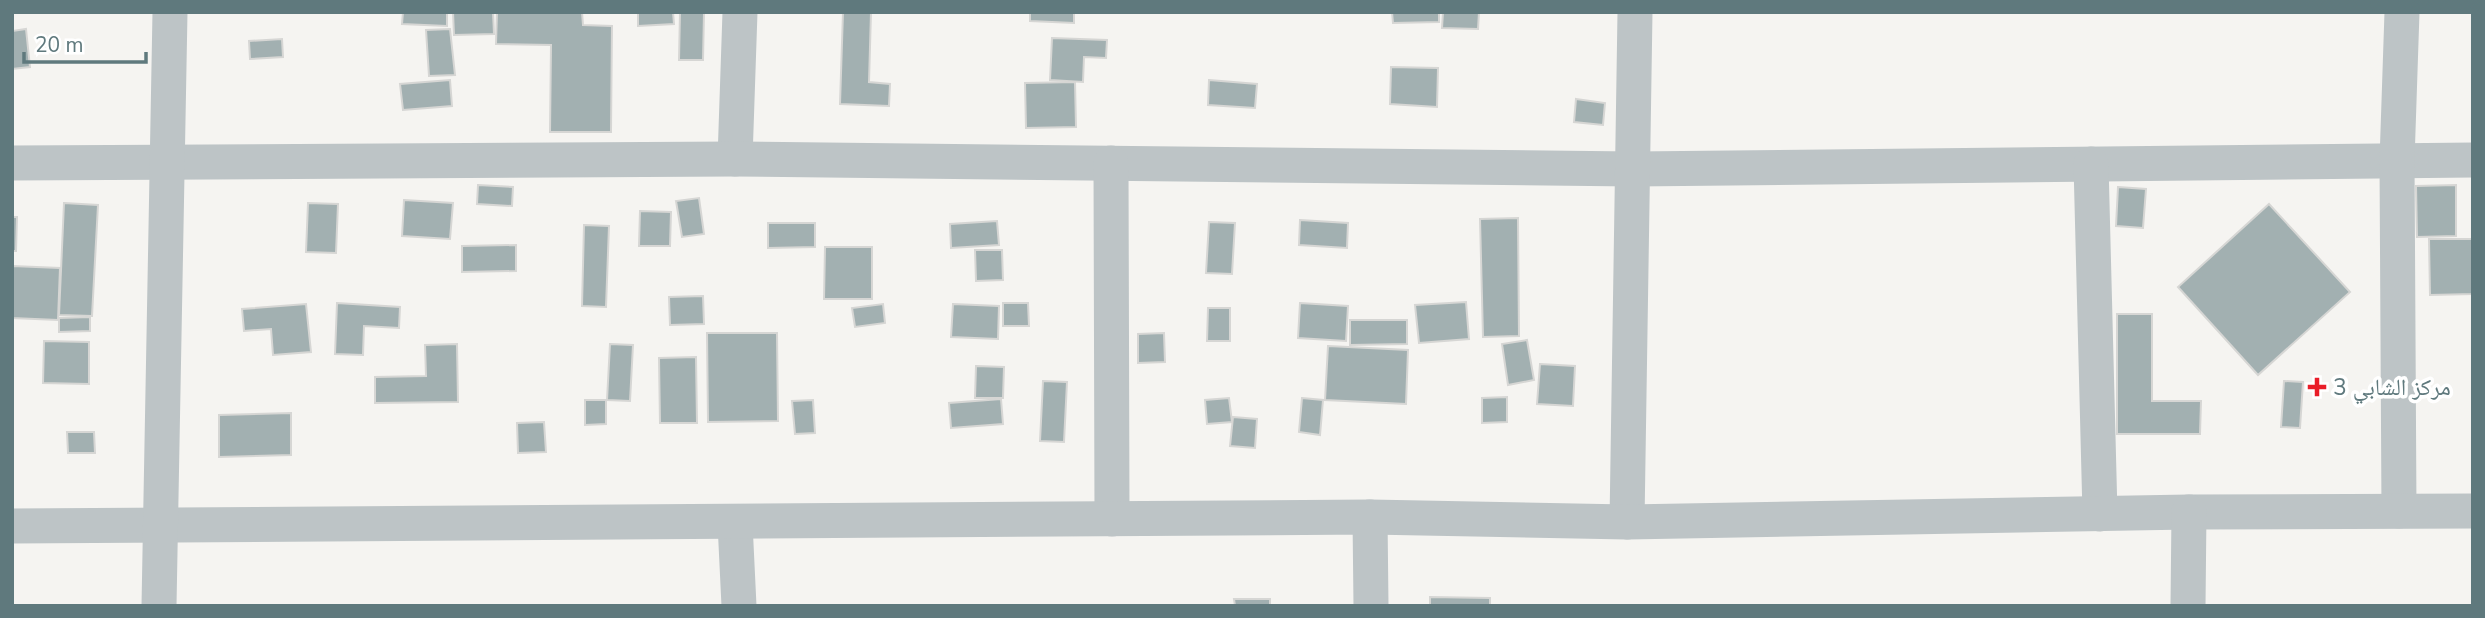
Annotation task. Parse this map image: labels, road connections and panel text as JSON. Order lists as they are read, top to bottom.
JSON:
{
  "places": {
    "health": ["مركز الشابي 3"]
  },
  "scale_bar": "20 m"
}
